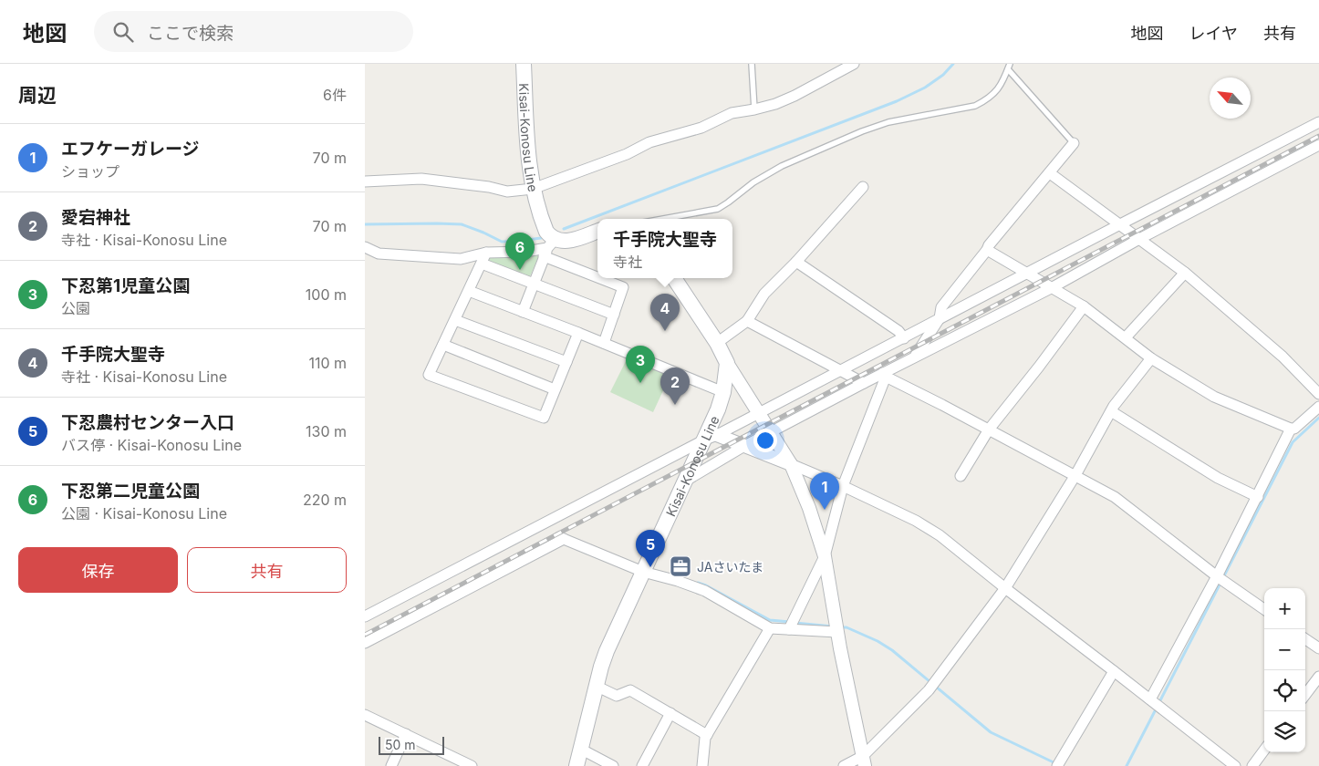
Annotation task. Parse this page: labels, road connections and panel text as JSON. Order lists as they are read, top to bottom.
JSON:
{
  "streets": {
    "main road": ["Kisai-Konosu Line"]
  },
  "places": {
    "office": ["JAさいたま"]
  },
  "scale_bar": "50 m",
  "north": "top left",
  "page": {
    "header": "地図",
    "search": "ここで検索",
    "nav": ["地図", "レイヤ", "共有"],
    "heading": ["周辺", "6件"],
    "list": [
      {
        "mark": "1",
        "name": "エフケーガレージ",
        "note": "ショップ",
        "value": "70 m"
      },
      {
        "mark": "2",
        "name": "愛宕神社",
        "note": "寺社 · Kisai-Konosu Line",
        "value": "70 m"
      },
      {
        "mark": "3",
        "name": "下忍第1児童公園",
        "note": "公園",
        "value": "100 m"
      },
      {
        "mark": "4",
        "name": "千手院大聖寺",
        "note": "寺社 · Kisai-Konosu Line",
        "value": "110 m"
      },
      {
        "mark": "5",
        "name": "下忍農村センター入口",
        "note": "バス停 · Kisai-Konosu Line",
        "value": "130 m"
      },
      {
        "mark": "6",
        "name": "下忍第二児童公園",
        "note": "公園 · Kisai-Konosu Line",
        "value": "220 m"
      }
    ],
    "popup": ["千手院大聖寺", "寺社"],
    "pins": [
      "6",
      "4",
      "3",
      "2",
      "1",
      "5"
    ],
    "buttons": ["保存", "共有"],
    "map_buttons": ["+", "−"],
    "scale": "50 m"
  }
}
